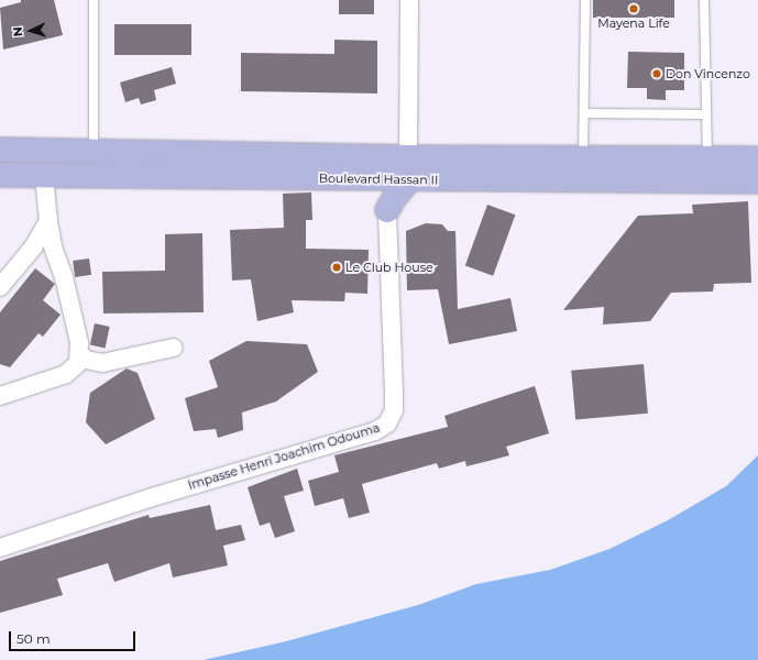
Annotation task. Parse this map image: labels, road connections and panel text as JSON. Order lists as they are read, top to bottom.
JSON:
{
  "streets": {
    "main road": ["Boulevard Hassan II"],
    "street": ["Impasse Henri Joachim Odouma"]
  },
  "places": ["Mayena Life", "Don Vincenzo", "Le Club House"],
  "scale_bar": "50 m",
  "north": "left"
}
